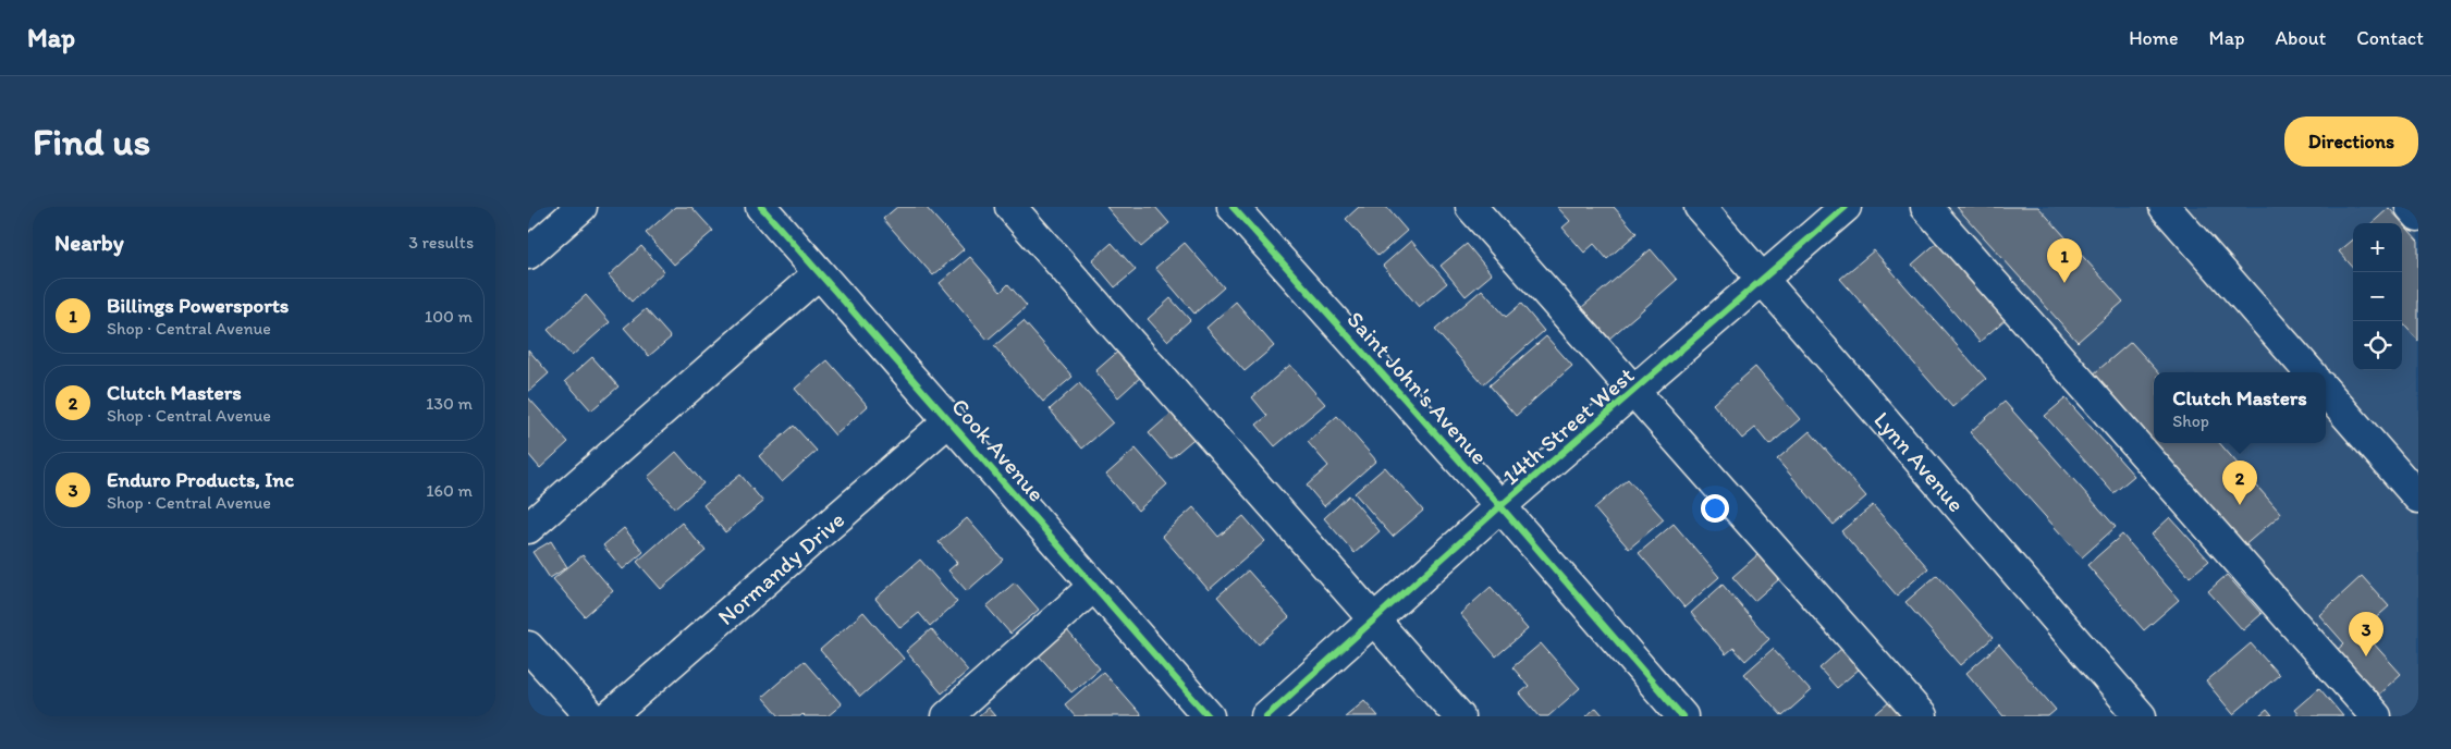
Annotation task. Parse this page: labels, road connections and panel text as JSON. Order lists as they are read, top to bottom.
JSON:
{
  "streets": {
    "street": [
      "Saint John's Avenue",
      "14th Street West",
      "Cook Avenue",
      "Lynn Avenue",
      "Normandy Drive"
    ]
  },
  "crossings": [
    ["Saint John's Avenue", "14th Street West"],
    ["14th Street West", "Lynn Avenue"],
    ["Cook Avenue", "Normandy Drive"]
  ],
  "page": {
    "header": "Map",
    "nav": [
      "Home",
      "Map",
      "About",
      "Contact"
    ],
    "buttons": "Directions",
    "title": "Find us",
    "heading": ["Nearby", "3 results"],
    "map_buttons": ["+", "−"],
    "pins": ["1", "2", "3"],
    "list": [
      {
        "mark": "1",
        "name": "Billings Powersports",
        "note": "Shop · Central Avenue",
        "value": "100 m"
      },
      {
        "mark": "2",
        "name": "Clutch Masters",
        "note": "Shop · Central Avenue",
        "value": "130 m"
      },
      {
        "mark": "3",
        "name": "Enduro Products, Inc",
        "note": "Shop · Central Avenue",
        "value": "160 m"
      }
    ],
    "popup": ["Clutch Masters", "Shop"]
  }
}
